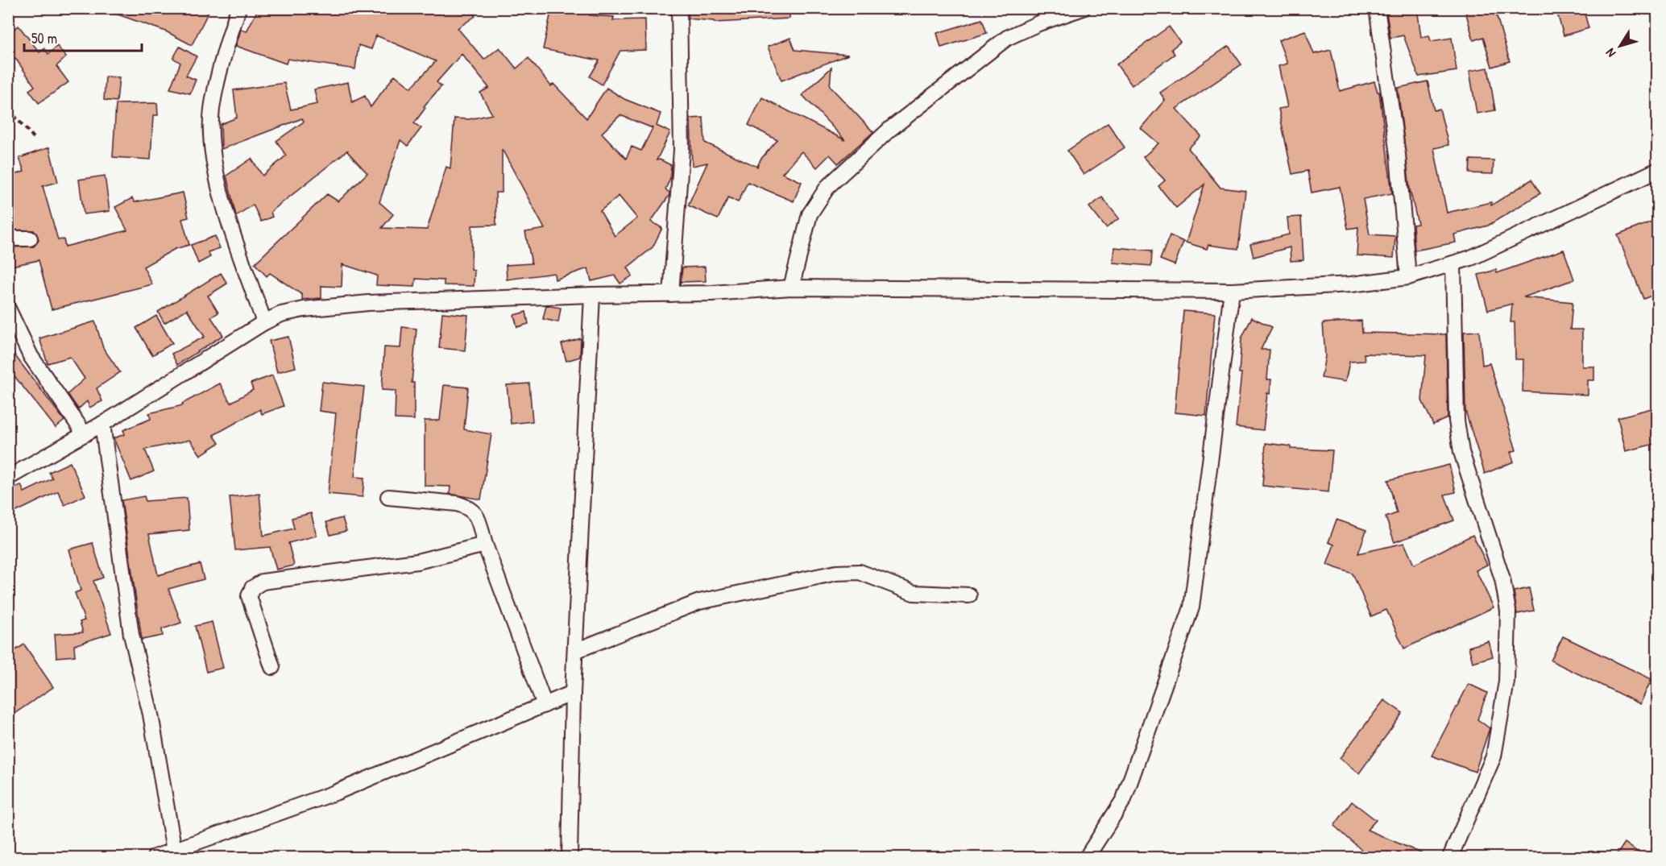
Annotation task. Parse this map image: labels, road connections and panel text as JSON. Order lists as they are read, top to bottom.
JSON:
{
  "scale_bar": "50 m",
  "north": "bottom left"
}
